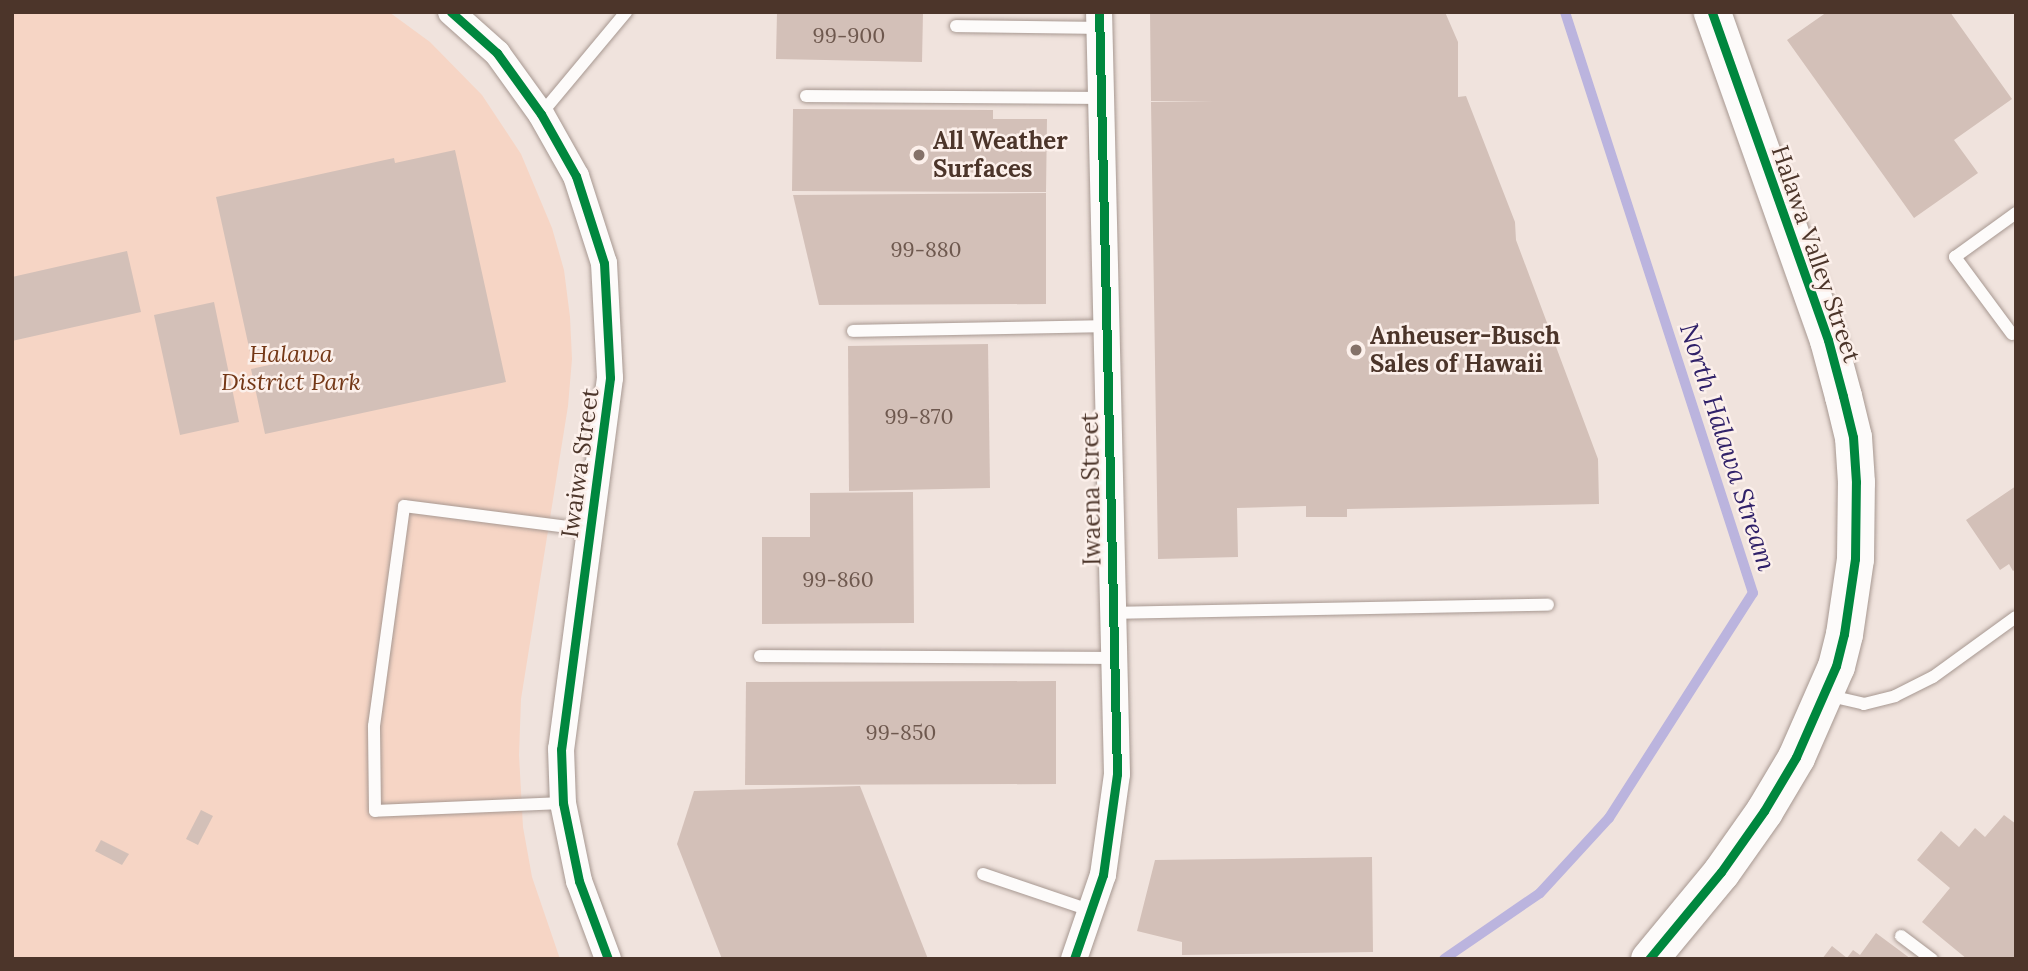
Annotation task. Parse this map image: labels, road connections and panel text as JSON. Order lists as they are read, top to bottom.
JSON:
{
  "streets": {
    "street": ["Halawa Valley Street", "Iwaiwa Street", "Iwaena Street"]
  },
  "water": ["North Hālawa Stream"],
  "parks": ["Halawa District Park"],
  "places": ["All Weather Surfaces", "Anheuser-Busch Sales of Hawaii"],
  "house_numbers": [
    "99-900",
    "99-880",
    "99-870",
    "99-860",
    "99-850"
  ]
}
